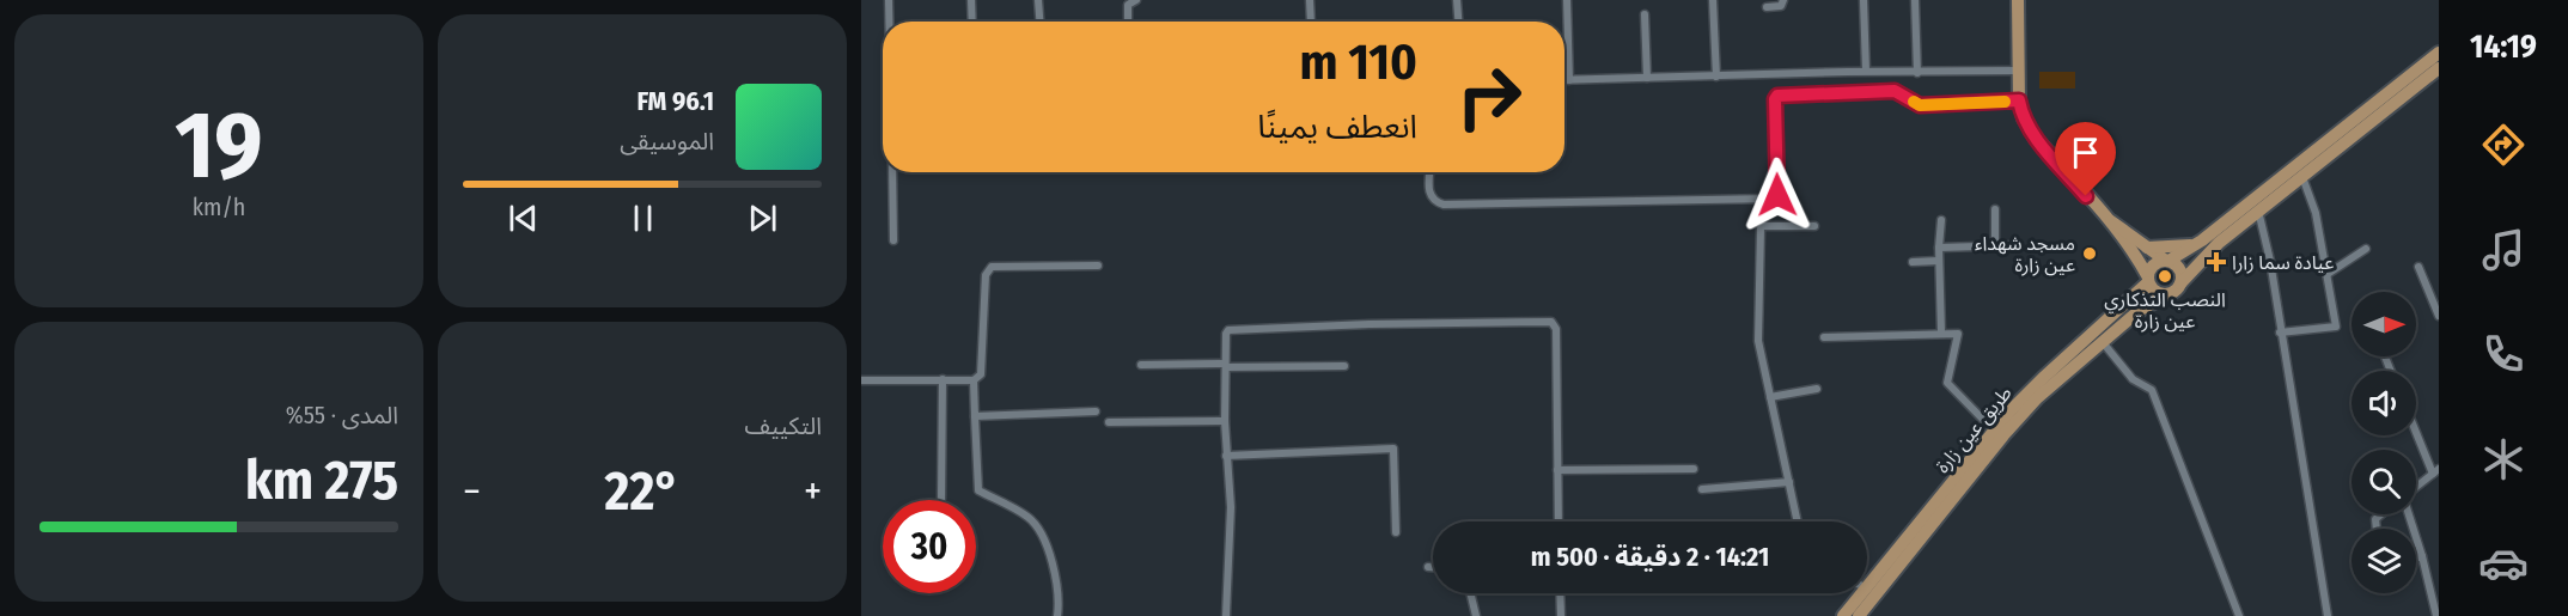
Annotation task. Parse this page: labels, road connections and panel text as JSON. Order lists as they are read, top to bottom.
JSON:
{
  "streets": {
    "main road": ["طريق عين زارة"]
  },
  "places": {
    "other": ["مسجد شهداء عين زارة", "النصب التذكاري عين زارة"],
    "health": ["عيادة سما زارا"]
  },
  "north": "right",
  "page": {
    "tabs": "14:19",
    "tile": [
      ["19", "km/h"],
      "التكييف",
      ["المدى · 55%", "275 km"]
    ],
    "turn": ["110 m", "انعطف يمينًا"],
    "song": ["96.1 FM", "الموسيقى"],
    "heat": ["−", "22°", "+"],
    "limit": "30",
    "trip": "14:21 · 2 دقيقة · 500 m"
  }
}
